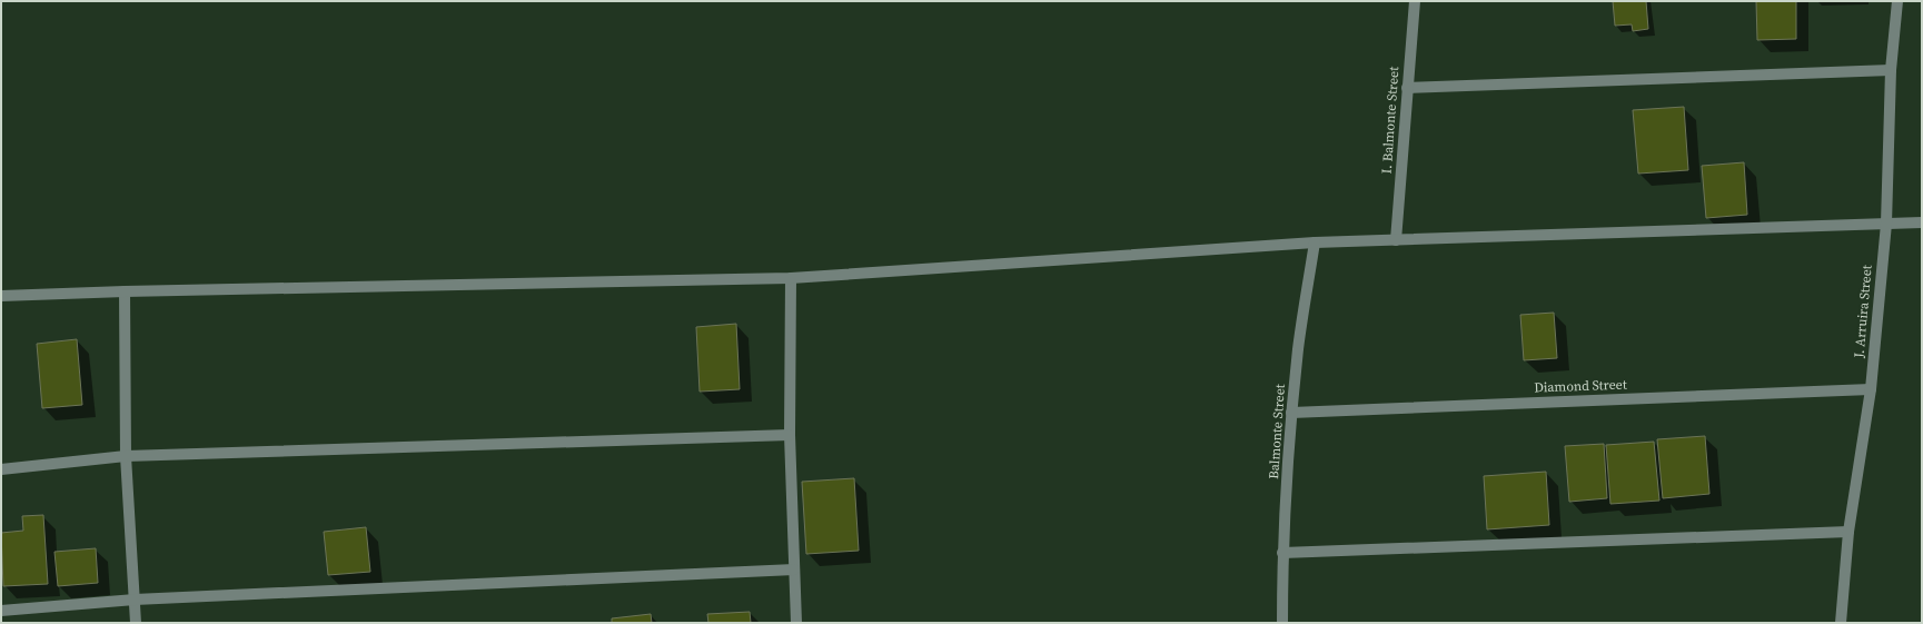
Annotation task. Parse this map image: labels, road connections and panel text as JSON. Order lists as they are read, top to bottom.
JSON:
{
  "streets": {
    "street": [
      "I. Balmonte Street",
      "J. Arruira Street",
      "Diamond Street",
      "Balmonte Street"
    ]
  },
  "crossings": [
    ["J. Arruira Street", "Diamond Street"],
    ["Diamond Street", "Balmonte Street"]
  ]
}
